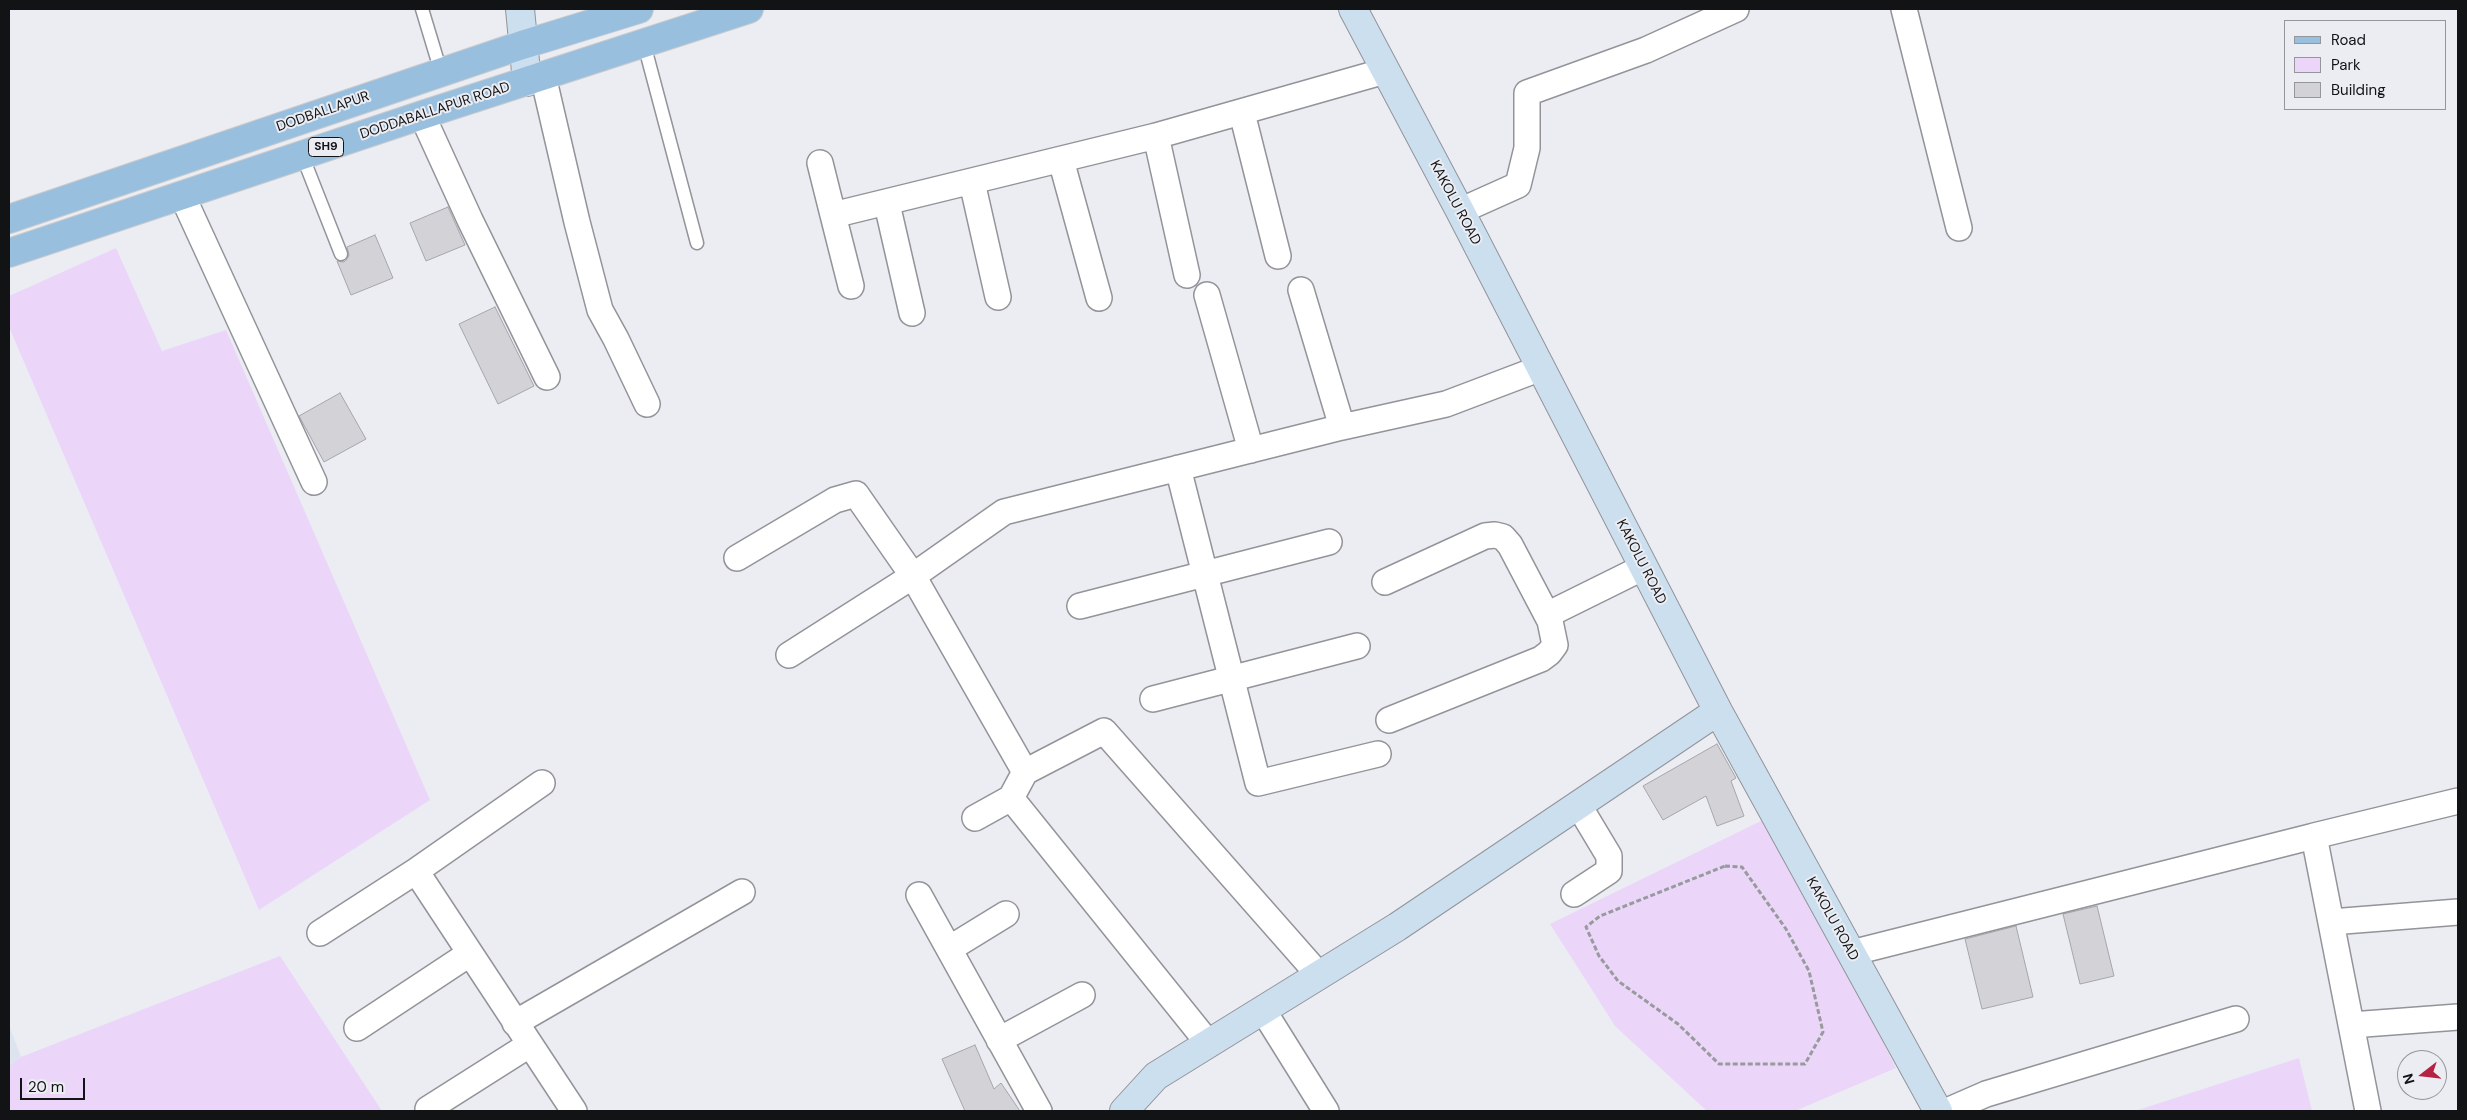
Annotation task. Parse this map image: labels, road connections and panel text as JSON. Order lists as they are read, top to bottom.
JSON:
{
  "streets": {
    "main road": [
      "DODDABALLAPUR ROAD",
      "DODBALLAPUR",
      "SH9",
      "KAKOLU ROAD"
    ]
  },
  "legend": ["Road", "Park", "Building"],
  "scale_bar": "20 m",
  "north": "left"
}
